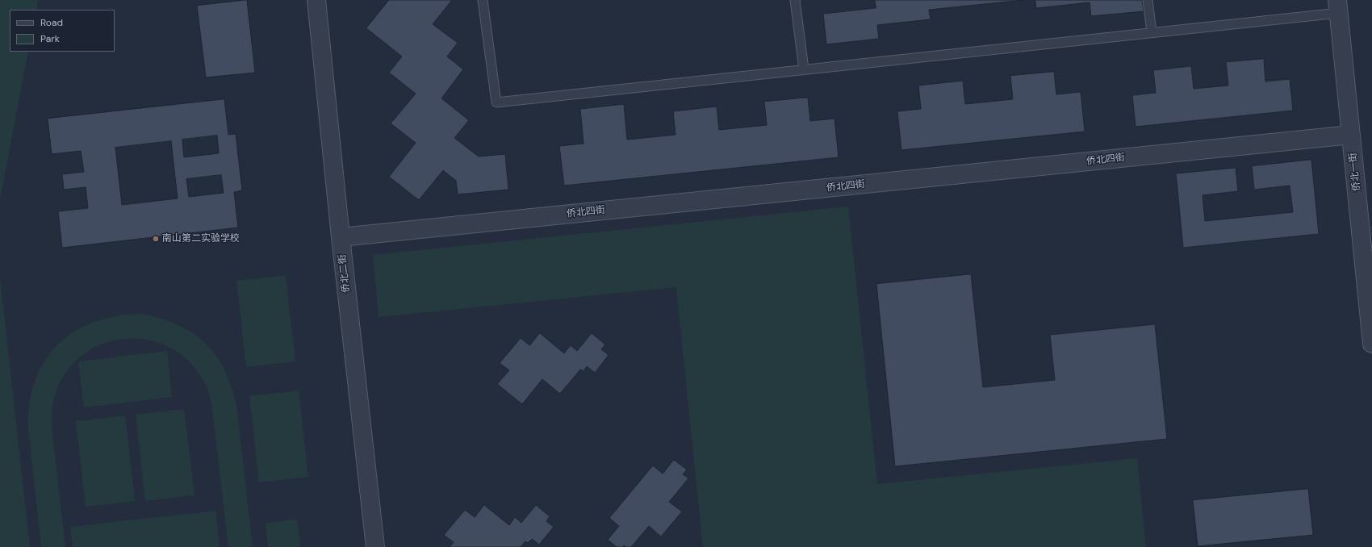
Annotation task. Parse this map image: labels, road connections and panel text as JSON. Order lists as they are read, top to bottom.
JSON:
{
  "streets": {
    "street": ["侨北四街", "侨北一街", "侨北二街"]
  },
  "crossings": [
    ["侨北四街", "侨北一街"],
    ["侨北四街", "侨北二街"]
  ],
  "places": ["南山第二实验学校"],
  "legend": ["Road", "Park"]
}
